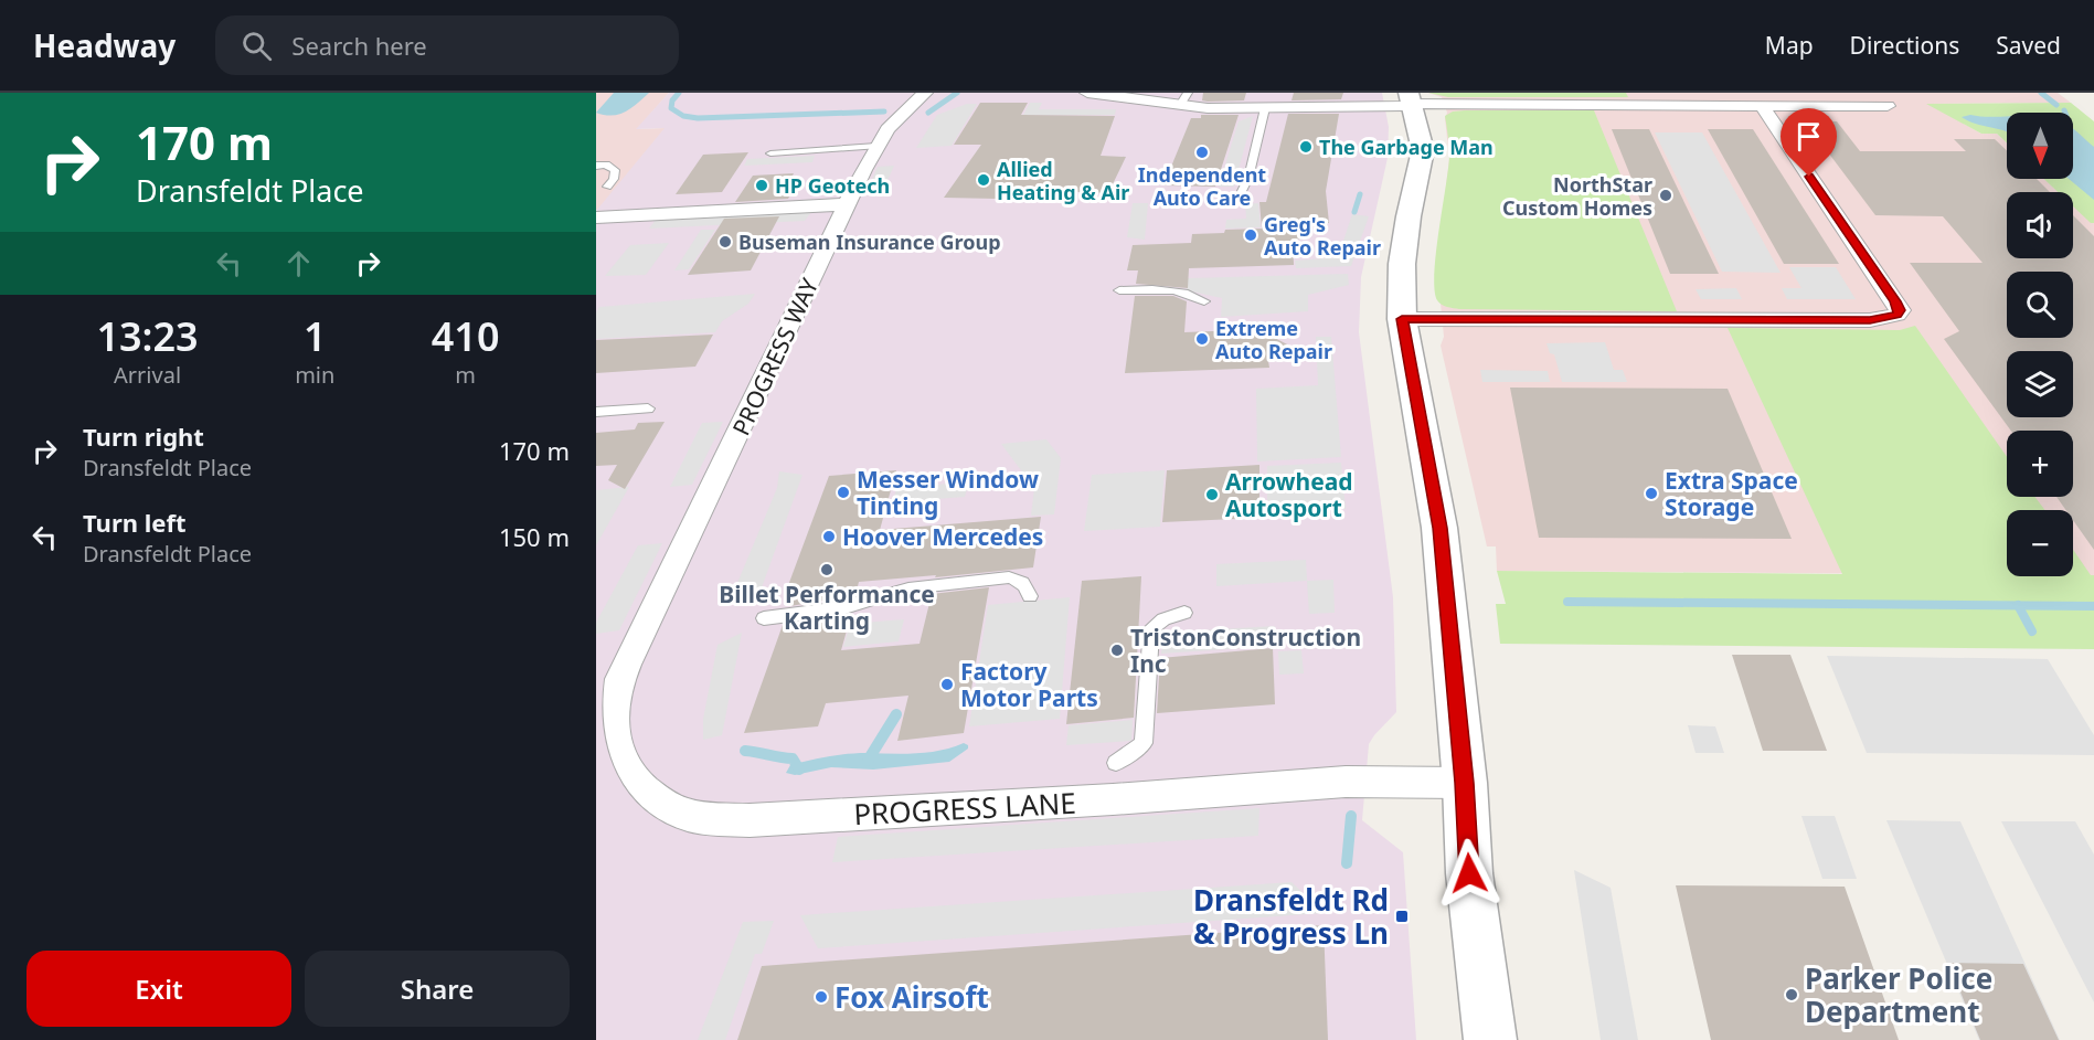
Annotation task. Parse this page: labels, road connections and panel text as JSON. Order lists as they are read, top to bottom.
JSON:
{
  "streets": {
    "street": ["PROGRESS WAY", "PROGRESS LANE"]
  },
  "crossings": [
    ["PROGRESS WAY", "PROGRESS LANE"]
  ],
  "places": {
    "other": [
      "The Garbage Man",
      "Independent Auto Care",
      "Allied Heating & Air",
      "HP Geotech",
      "NorthStar Custom Homes",
      "Greg's Auto Repair",
      "Buseman Insurance Group",
      "Extreme Auto Repair",
      "Messer Window Tinting",
      "Extra Space Storage",
      "Arrowhead Autosport",
      "Hoover Mercedes",
      "Billet Performance Karting",
      "TristonConstruction Inc",
      "Factory Motor Parts",
      "Parker Police Department",
      "Fox Airsoft"
    ],
    "transit": ["Dransfeldt Rd & Progress Ln"]
  },
  "north": "bottom",
  "page": {
    "header": "Headway",
    "search": "Search here",
    "nav": ["Map", "Directions", "Saved"],
    "turn": ["170 m", "Dransfeldt Place"],
    "map_buttons": ["+", "−"],
    "eta": [
      "13:23",
      "Arrival",
      "1",
      "min",
      "410",
      "m"
    ],
    "list": [
      {
        "name": "Turn right",
        "note": "Dransfeldt Place",
        "value": "170 m"
      },
      {
        "name": "Turn left",
        "note": "Dransfeldt Place",
        "value": "150 m"
      }
    ],
    "buttons": ["Exit", "Share"]
  }
}
